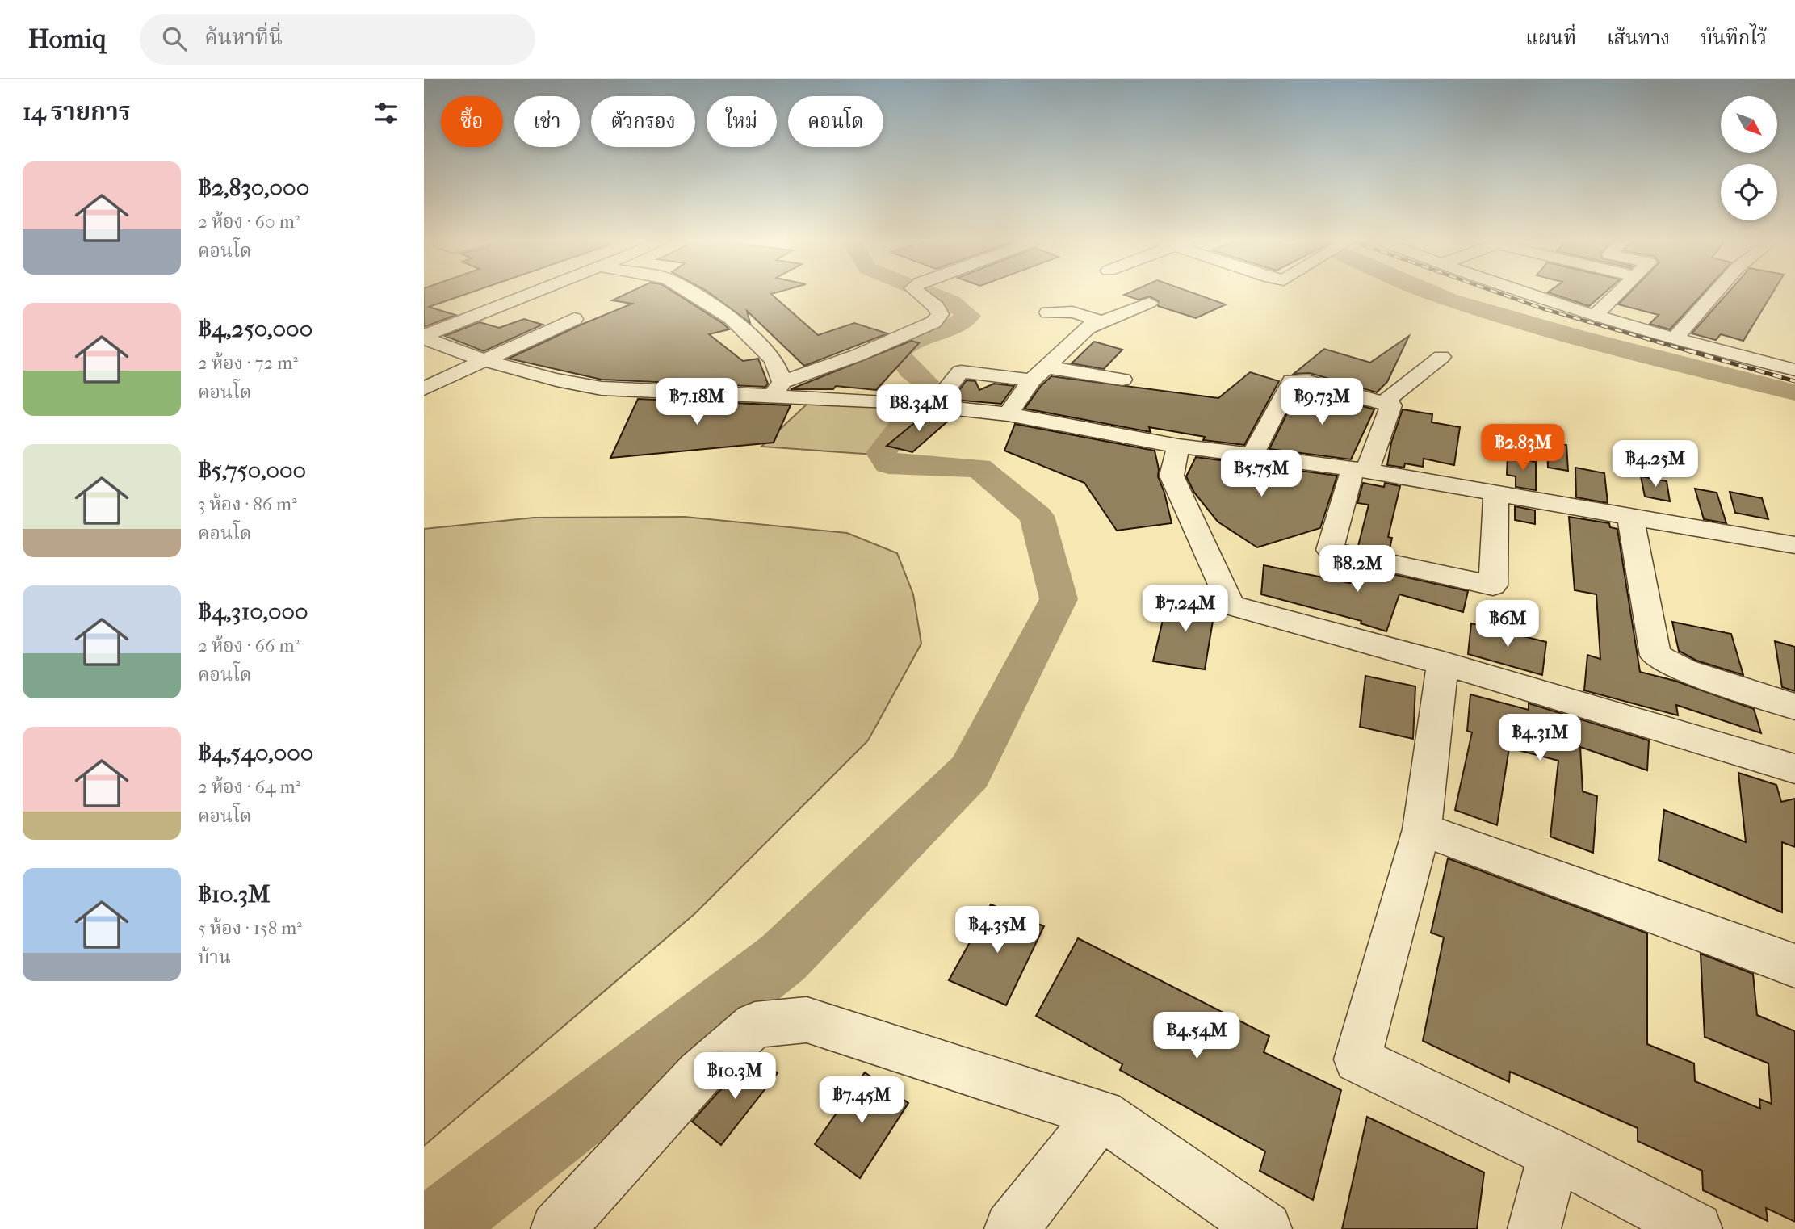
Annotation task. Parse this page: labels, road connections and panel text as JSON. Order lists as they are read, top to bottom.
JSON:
{
  "north": "bottom right",
  "page": {
    "header": "Homiq",
    "search": "ค้นหาที่นี่",
    "nav": ["แผนที่", "เส้นทาง", "บันทึกไว้"],
    "heading": "14 รายการ",
    "chip": [
      "ซื้อ",
      "เช่า",
      "ตัวกรอง",
      "ใหม่",
      "คอนโด"
    ],
    "list": [
      {
        "name": "฿2,830,000",
        "note": "2 ห้อง · 60 m² · คอนโด"
      },
      {
        "name": "฿4,250,000",
        "note": "2 ห้อง · 72 m² · คอนโด"
      },
      {
        "name": "฿5,750,000",
        "note": "3 ห้อง · 86 m² · คอนโด"
      },
      {
        "name": "฿4,310,000",
        "note": "2 ห้อง · 66 m² · คอนโด"
      },
      {
        "name": "฿4,540,000",
        "note": "2 ห้อง · 64 m² · คอนโด"
      },
      {
        "name": "฿10.3M",
        "note": "5 ห้อง · 158 m² · บ้าน"
      }
    ],
    "price": [
      "฿7.18M",
      "฿9.73M",
      "฿8.34M",
      "฿2.83M",
      "฿4.25M",
      "฿5.75M",
      "฿8.2M",
      "฿7.24M",
      "฿6M",
      "฿4.31M",
      "฿4.35M",
      "฿4.54M",
      "฿10.3M",
      "฿7.45M"
    ]
  }
}
